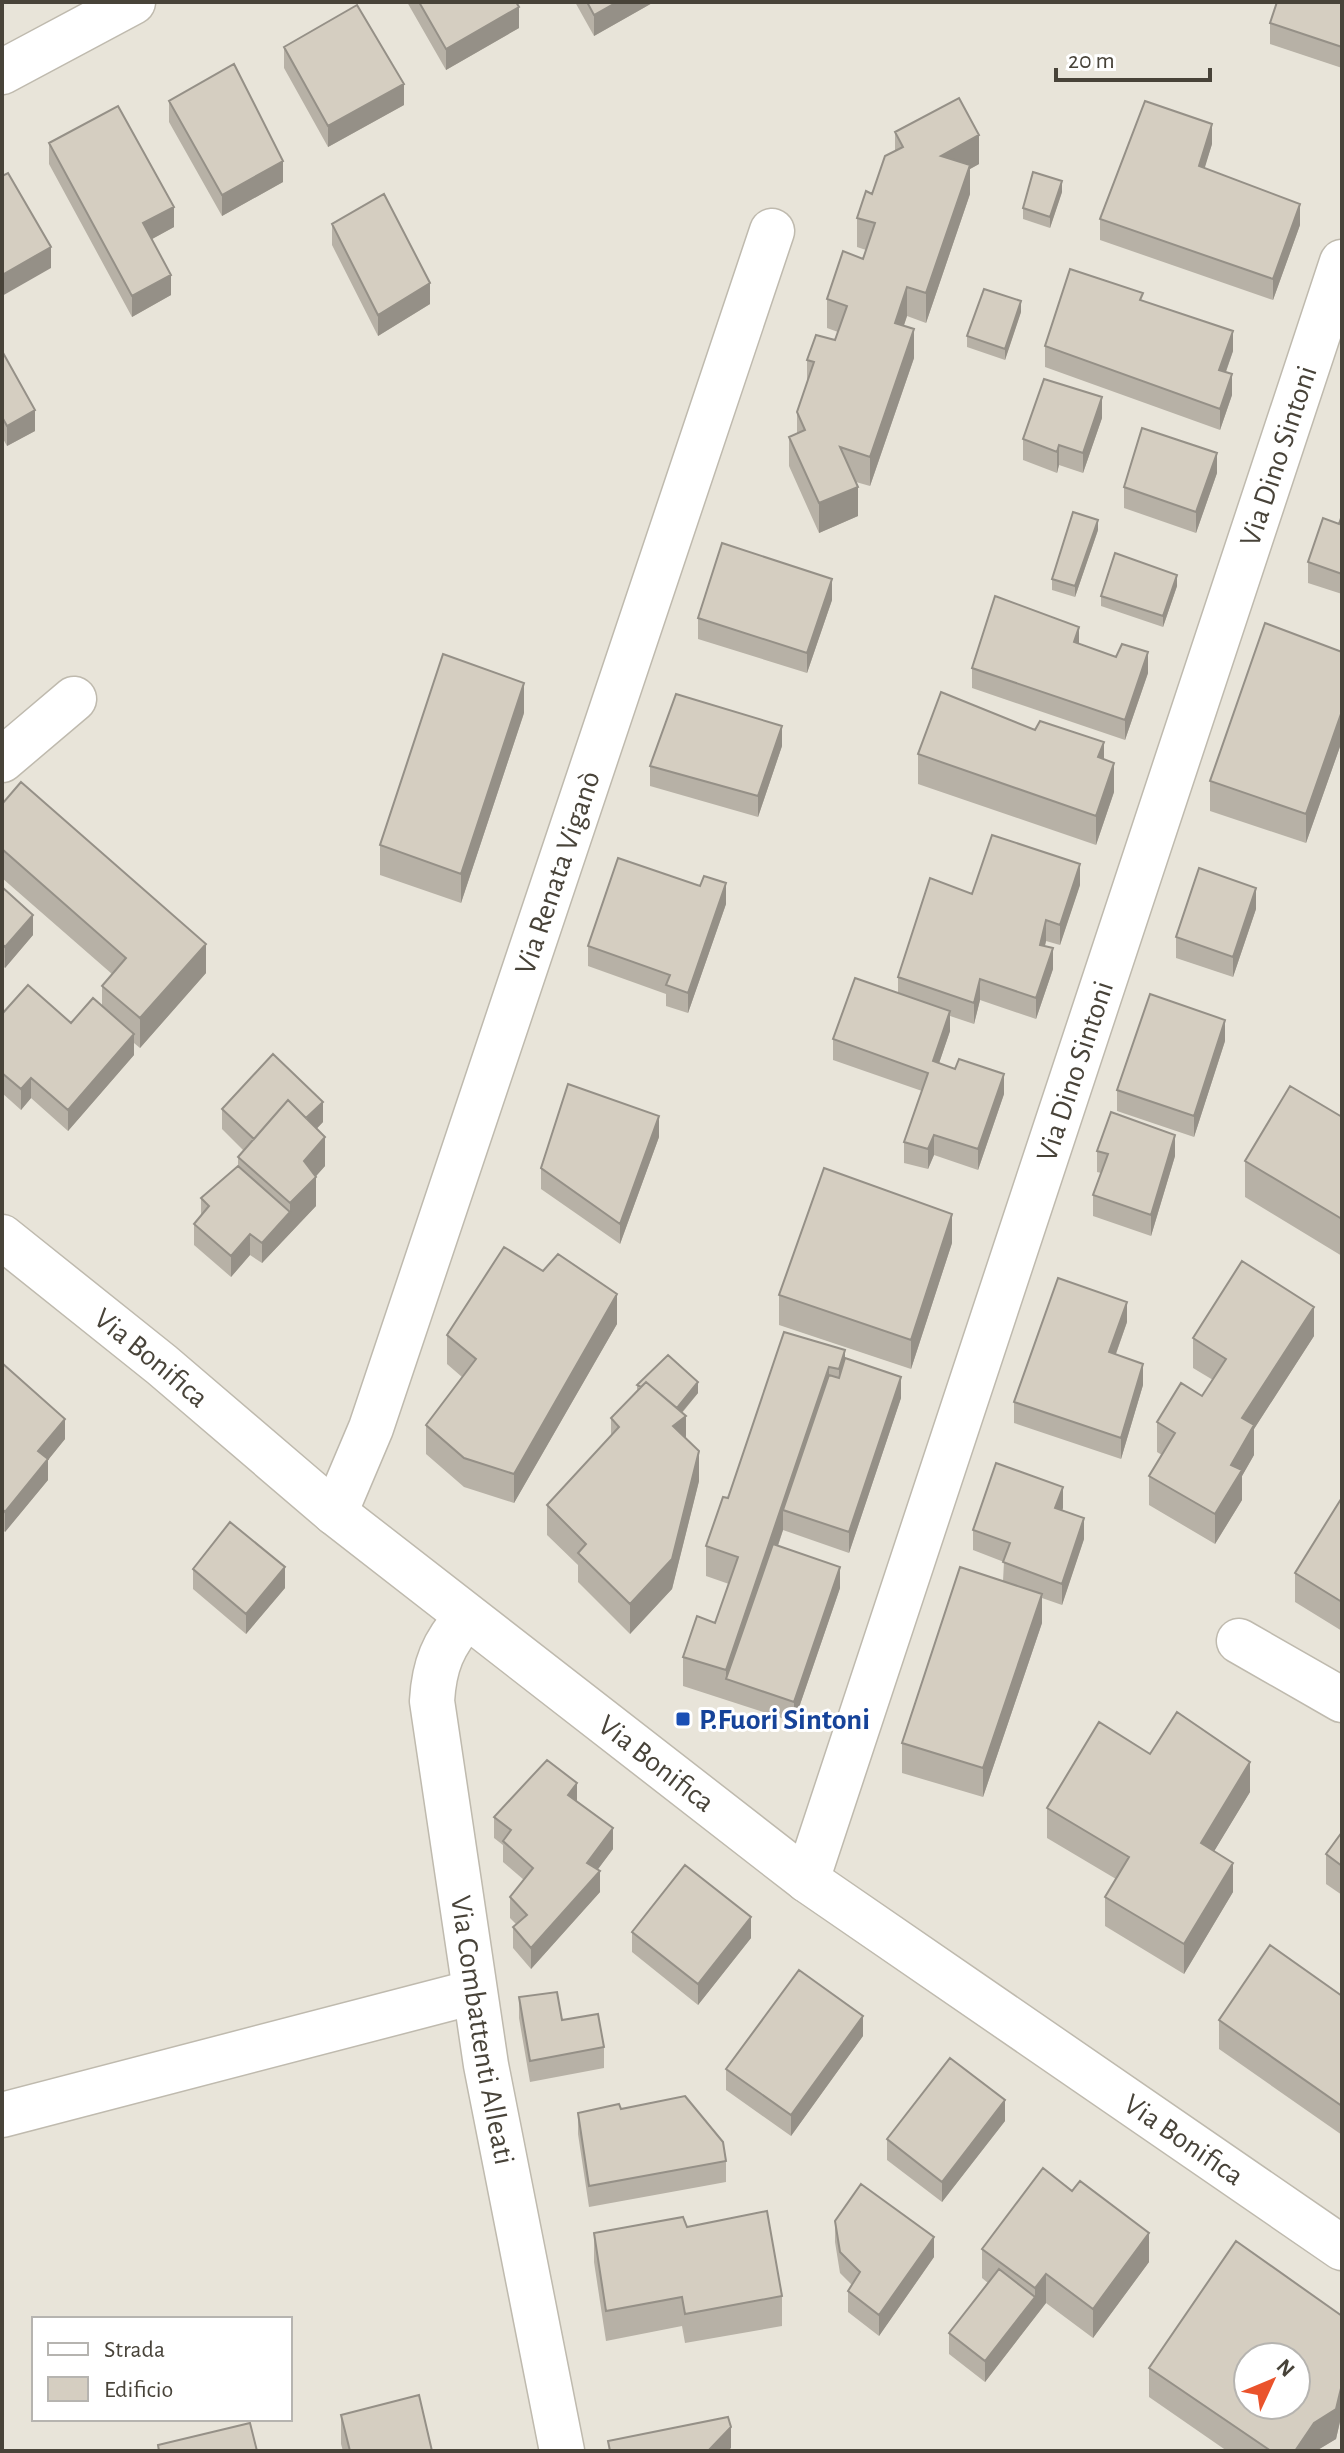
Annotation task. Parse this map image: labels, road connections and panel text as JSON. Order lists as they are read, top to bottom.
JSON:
{
  "streets": {
    "street": [
      "Via Dino Sintoni",
      "Via Renata Viganò",
      "Via Bonifica",
      "Via Combattenti Alleati"
    ]
  },
  "crossings": [
    ["Via Dino Sintoni", "Via Bonifica"],
    ["Via Renata Viganò", "Via Bonifica"],
    ["Via Bonifica", "Via Combattenti Alleati"]
  ],
  "places": {
    "transit": ["P.Fuori Sintoni"]
  },
  "legend": ["Strada", "Edificio"],
  "scale_bar": "20 m",
  "north": "top right"
}
